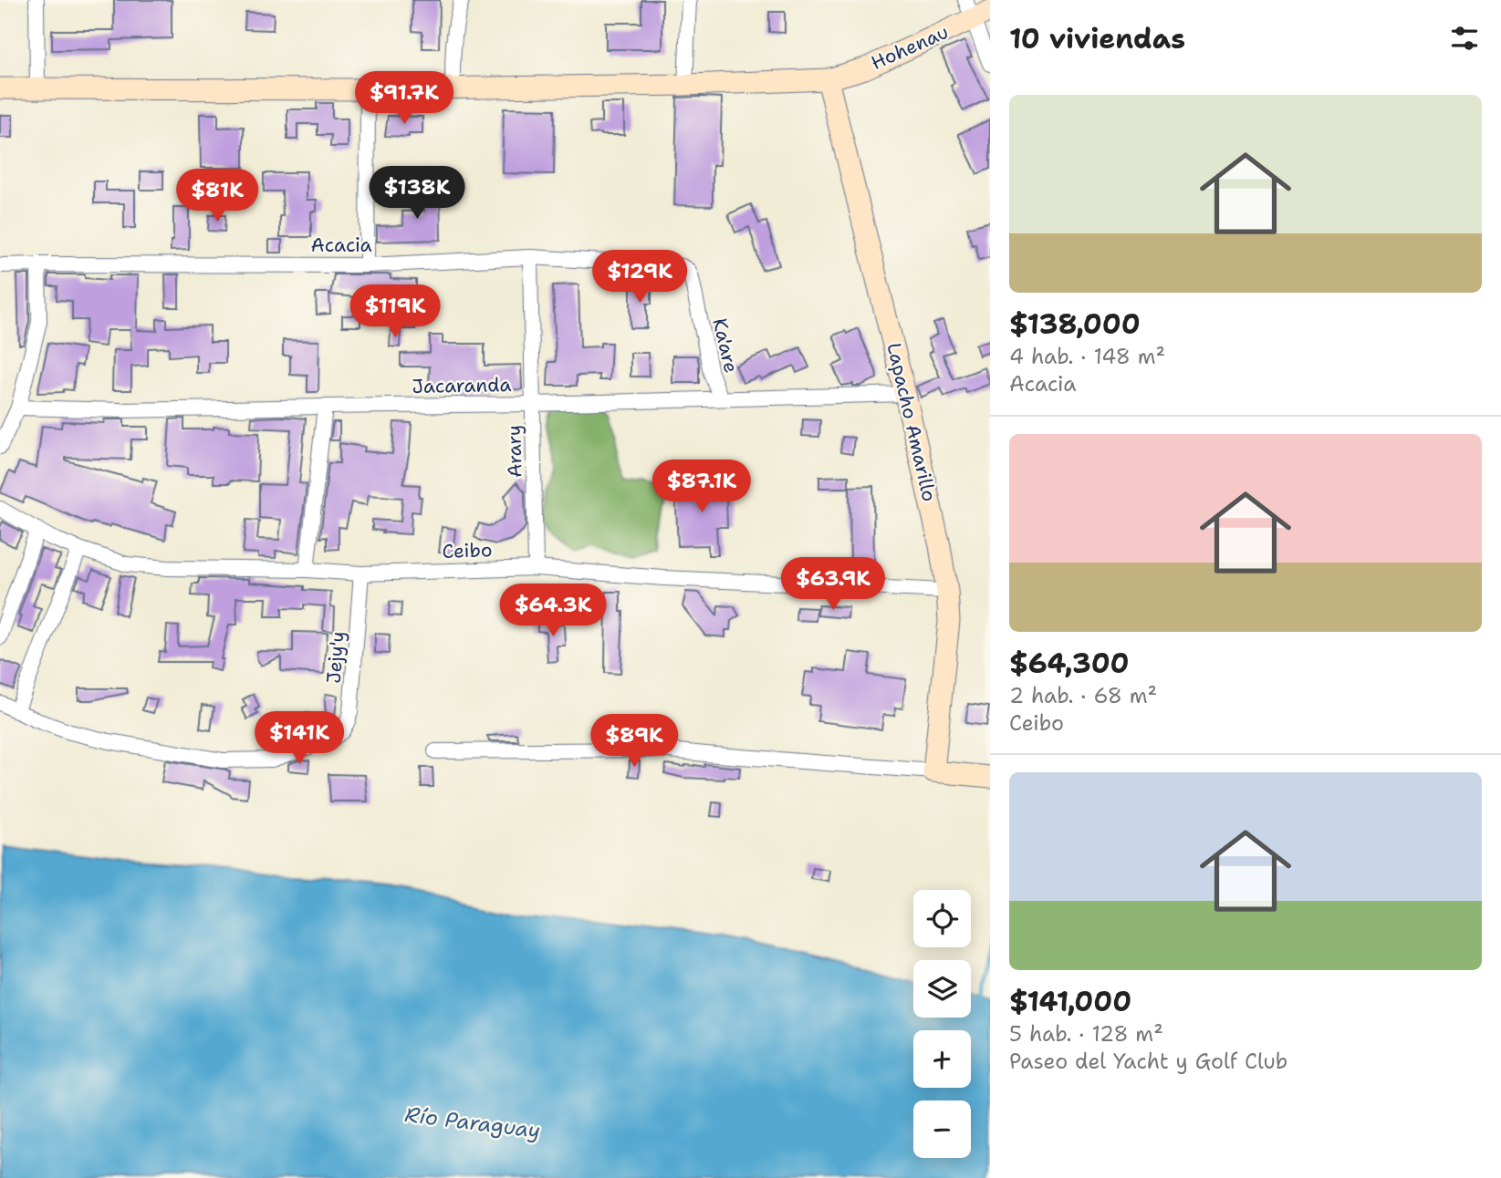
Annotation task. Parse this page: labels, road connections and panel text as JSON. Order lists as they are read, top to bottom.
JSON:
{
  "streets": {
    "main road": ["Hohenau", "Lapacho Amarillo"],
    "street": [
      "Acacia",
      "Ka'are",
      "Jacaranda",
      "Arary",
      "Ceibo",
      "Jejy'y"
    ]
  },
  "crossings": [
    ["Hohenau", "Lapacho Amarillo"],
    ["Acacia", "Ka'are"],
    ["Acacia", "Arary"],
    ["Ka'are", "Jacaranda"],
    ["Jacaranda", "Lapacho Amarillo"],
    ["Jacaranda", "Arary"],
    ["Lapacho Amarillo", "Ceibo"],
    ["Arary", "Ceibo"],
    ["Ceibo", "Jejy'y"]
  ],
  "water": ["Río Paraguay"],
  "page": {
    "heading": "10 viviendas",
    "price": [
      "$91.7K",
      "$138K",
      "$81K",
      "$129K",
      "$119K",
      "$87.1K",
      "$63.9K",
      "$64.3K",
      "$141K",
      "$89K"
    ],
    "list": [
      {
        "name": "$138,000",
        "note": "4 hab. · 148 m² · Acacia"
      },
      {
        "name": "$64,300",
        "note": "2 hab. · 68 m² · Ceibo"
      },
      {
        "name": "$141,000",
        "note": "5 hab. · 128 m² · Paseo del Yacht y Golf Club"
      }
    ],
    "map_buttons": ["+", "−"]
  }
}
